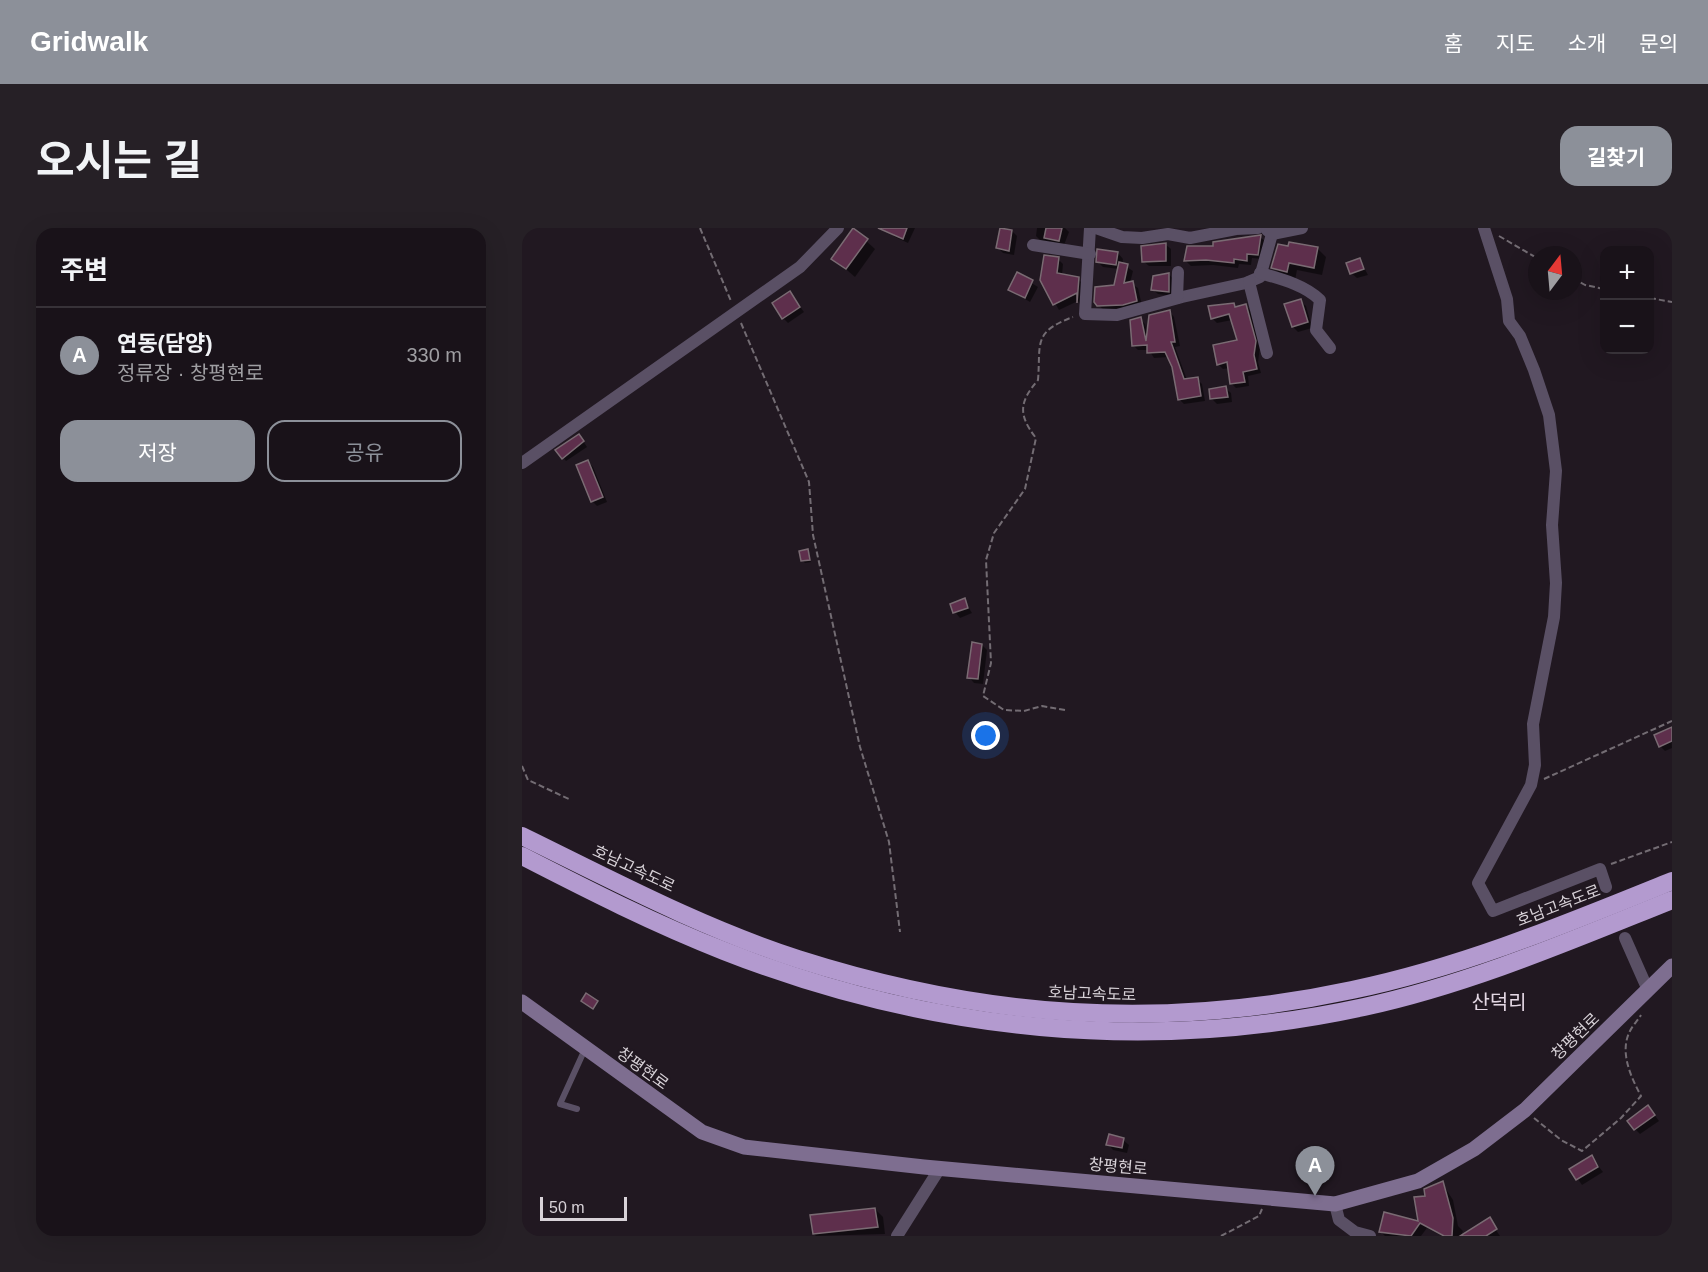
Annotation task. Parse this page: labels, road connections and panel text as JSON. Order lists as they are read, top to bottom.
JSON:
{
  "streets": {
    "highway": ["호남고속도로"],
    "main road": ["창평현로"]
  },
  "districts": ["산덕리"],
  "scale_bar": "50 m",
  "north": "top",
  "page": {
    "header": "Gridwalk",
    "nav": [
      "홈",
      "지도",
      "소개",
      "문의"
    ],
    "title": "오시는 길",
    "buttons": [
      "길찾기",
      ["저장", "공유"]
    ],
    "heading": "주변",
    "map_buttons": ["+", "−"],
    "list": [
      {
        "mark": "A",
        "name": "연동(담양)",
        "note": "정류장 · 창평현로",
        "value": "330 m"
      }
    ],
    "pins": "A",
    "scale": "50 m"
  }
}
